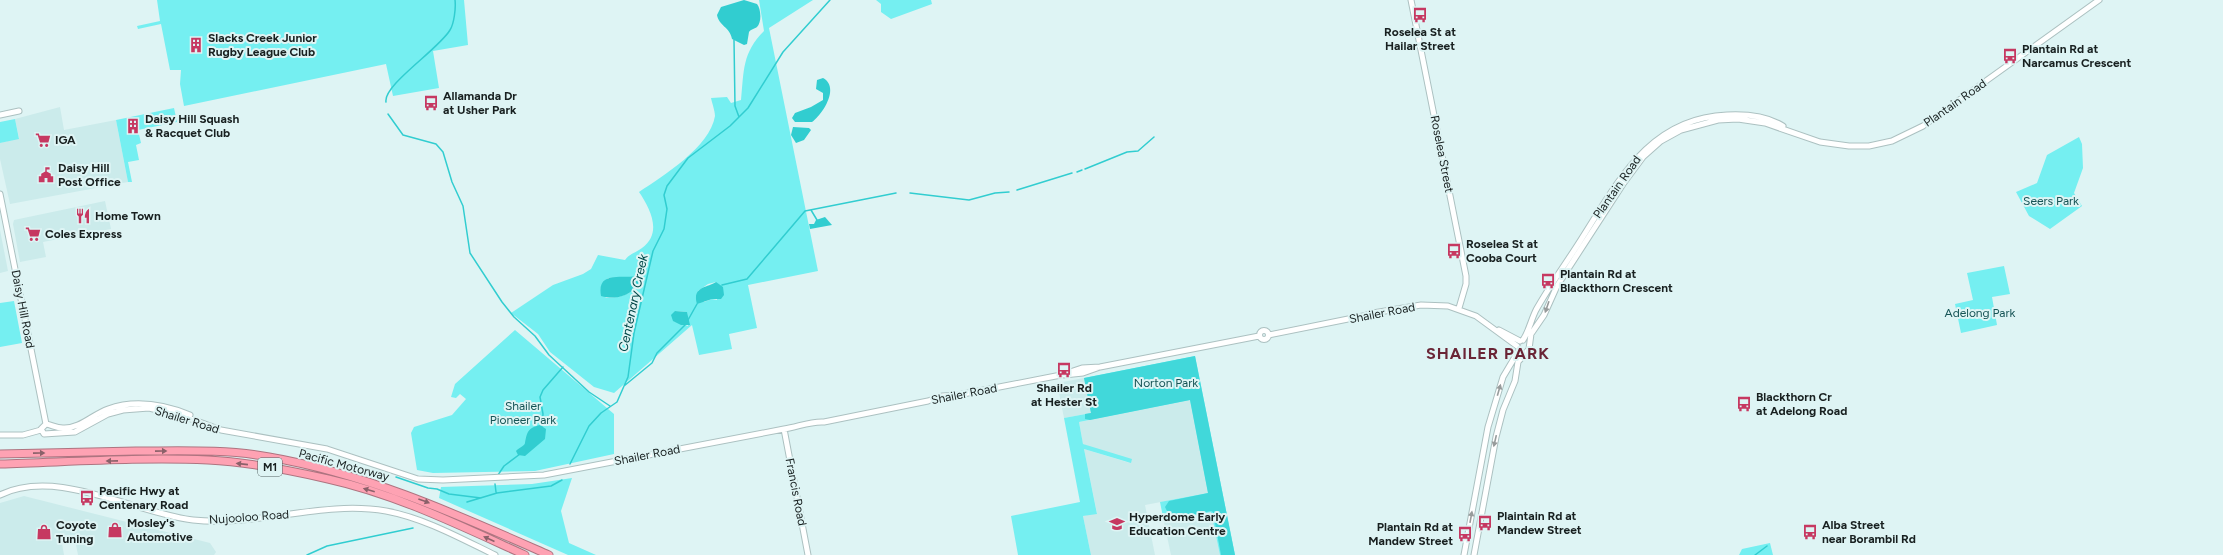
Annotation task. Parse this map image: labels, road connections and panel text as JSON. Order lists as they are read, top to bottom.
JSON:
{
  "streets": {
    "highway": ["Pacific Motorway", "M1"],
    "street": [
      "Plantain Road",
      "Roselea Street",
      "Daisy Hill Road",
      "Shailer Road",
      "Francis Road",
      "Nujooloo Road"
    ]
  },
  "crossings": [
    ["Plantain Road", "Shailer Road"],
    ["Roselea Street", "Shailer Road"],
    ["Shailer Road", "Francis Road"]
  ],
  "districts": ["SHAILER PARK"],
  "water": ["Centenary Creek"],
  "parks": [
    "Seers Park",
    "Adelong Park",
    "Norton Park",
    "Shailer Pioneer Park"
  ],
  "places": {
    "bus stop": [
      "Roselea St at Hailar Street",
      "Plantain Rd at Narcamus Crescent",
      "Allamanda Dr at Usher Park",
      "Roselea St at Cooba Court",
      "Plantain Rd at Blackthorn Crescent",
      "Shailer Rd at Hester St",
      "Blackthorn Cr at Adelong Road",
      "Pacific Hwy at Centenary Road",
      "Plaintain Rd at Mandew Street",
      "Alba Street near Borambil Rd",
      "Plantain Rd at Mandew Street"
    ],
    "building": ["Slacks Creek Junior Rugby League Club", "Daisy Hill Squash & Racquet Club"],
    "supermarket": ["IGA", "Coles Express"],
    "public building": ["Daisy Hill Post Office"],
    "restaurant": ["Home Town"],
    "school or university": ["Hyperdome Early Education Centre"],
    "shop": ["Mosley's Automotive", "Coyote Tuning"]
  }
}
